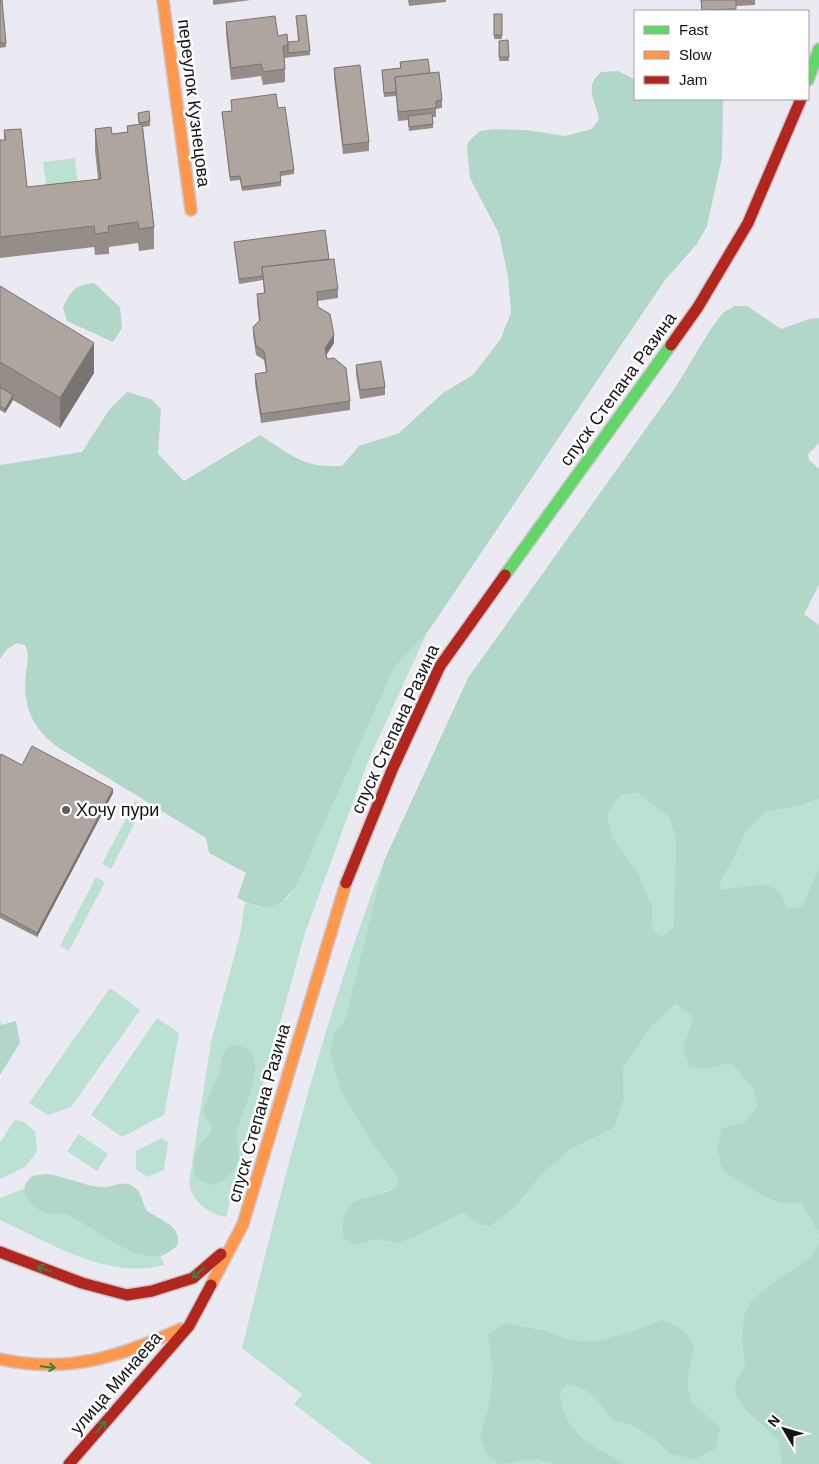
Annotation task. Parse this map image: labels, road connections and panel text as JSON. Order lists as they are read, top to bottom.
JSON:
{
  "streets": {
    "main road": ["переулок Кузнецова", "спуск Степана Разина", "улица Минаева"]
  },
  "crossings": [
    ["спуск Степана Разина", "улица Минаева"]
  ],
  "one_way": ["улица Минаева"],
  "places": ["Хочу пури"],
  "legend": ["Fast", "Slow", "Jam"],
  "north": "top left"
}
